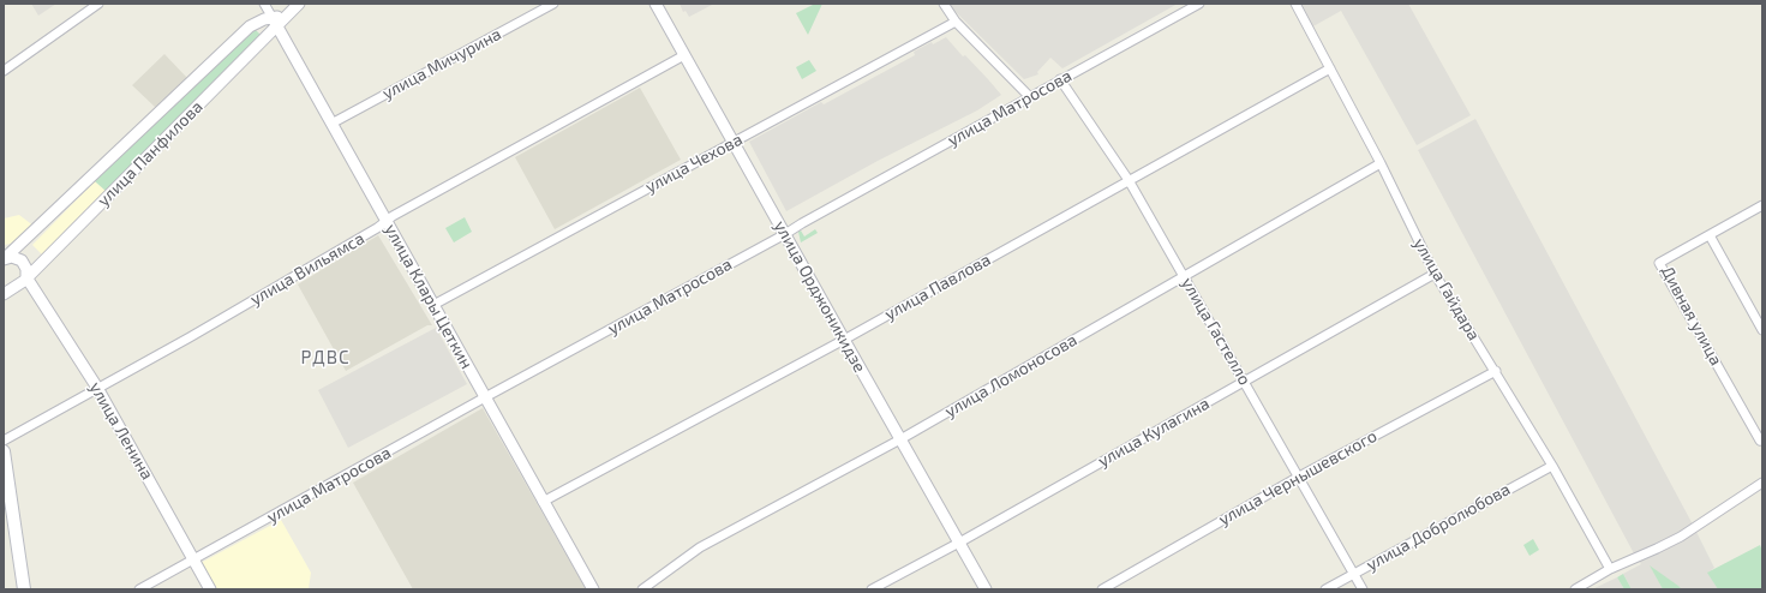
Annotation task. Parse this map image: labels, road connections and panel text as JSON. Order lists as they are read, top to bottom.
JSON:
{
  "streets": {
    "street": [
      "улица Мичурина",
      "улица Матросова",
      "улица Панфилова",
      "улица Чехова",
      "улица Вильямса",
      "улица Павлова",
      "улица Гайдара",
      "улица Клары Цеткин",
      "улица Орджоникидзе",
      "Дивная улица",
      "улица Гастелло",
      "улица Ломоносова",
      "улица Ленина",
      "улица Кулагина",
      "улица Чернышевского",
      "улица Добролюбова"
    ]
  },
  "crossings": [
    ["улица Мичурина", "улица Клары Цеткин"],
    ["улица Матросова", "улица Клары Цеткин"],
    ["улица Матросова", "улица Орджоникидзе"],
    ["улица Матросова", "улица Гастелло"],
    ["улица Матросова", "улица Ленина"],
    ["улица Панфилова", "улица Клары Цеткин"],
    ["улица Панфилова", "улица Ленина"],
    ["улица Чехова", "улица Клары Цеткин"],
    ["улица Чехова", "улица Орджоникидзе"],
    ["улица Вильямса", "улица Клары Цеткин"],
    ["улица Вильямса", "улица Орджоникидзе"],
    ["улица Вильямса", "улица Ленина"],
    ["улица Павлова", "улица Гайдара"],
    ["улица Павлова", "улица Клары Цеткин"],
    ["улица Павлова", "улица Орджоникидзе"],
    ["улица Павлова", "улица Гастелло"],
    ["улица Гайдара", "улица Ломоносова"],
    ["улица Гайдара", "улица Кулагина"],
    ["улица Гайдара", "улица Чернышевского"],
    ["улица Гайдара", "улица Добролюбова"],
    ["улица Орджоникидзе", "улица Ломоносова"],
    ["улица Орджоникидзе", "улица Кулагина"],
    ["улица Гастелло", "улица Ломоносова"],
    ["улица Гастелло", "улица Кулагина"],
    ["улица Гастелло", "улица Чернышевского"],
    ["улица Гастелло", "улица Добролюбова"]
  ],
  "districts": ["РДВС"]
}
